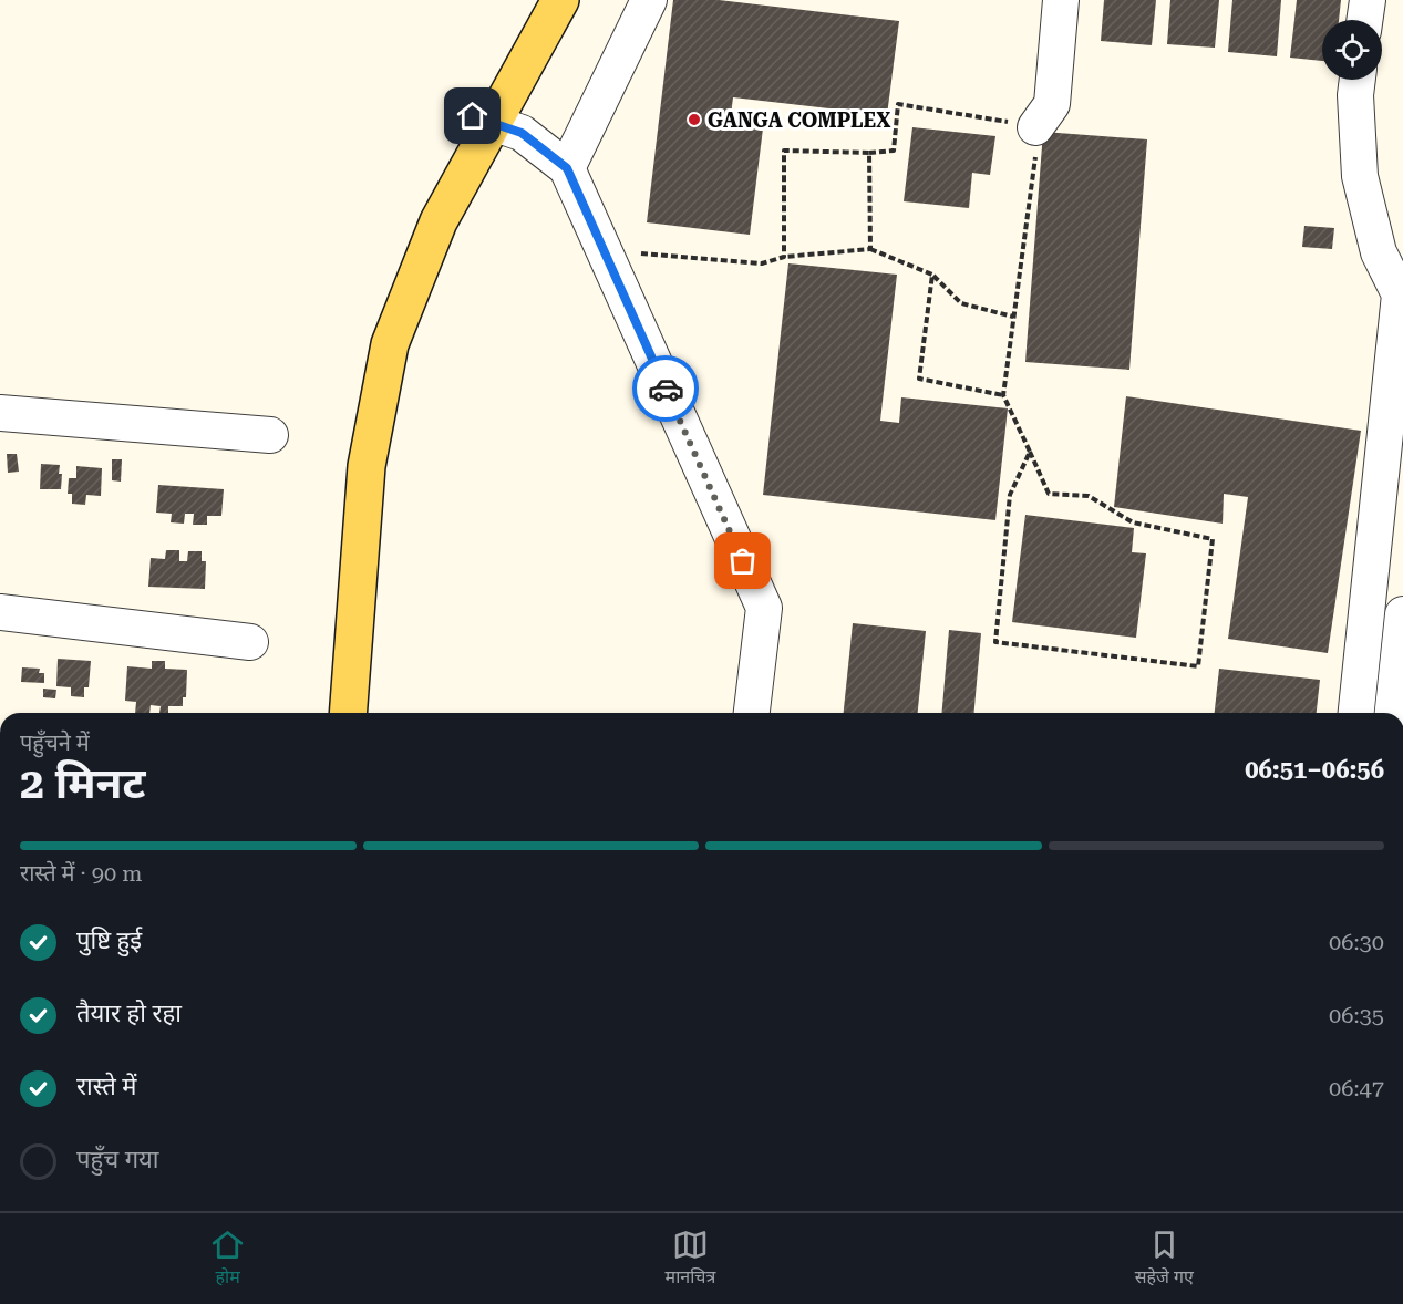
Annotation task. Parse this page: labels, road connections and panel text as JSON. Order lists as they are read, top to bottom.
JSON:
{
  "places": ["GANGA COMPLEX"],
  "page": {
    "heading": ["2 मिनट", "पहुँचने में", "06:51–06:56"],
    "bar": "रास्ते में · 90 m",
    "list": [
      ["पुष्टि हुई", "06:30"],
      ["तैयार हो रहा", "06:35"],
      ["रास्ते में", "06:47"],
      "पहुँच गया"
    ],
    "tabs": ["होम", "मानचित्र", "सहेजे गए"]
  }
}
